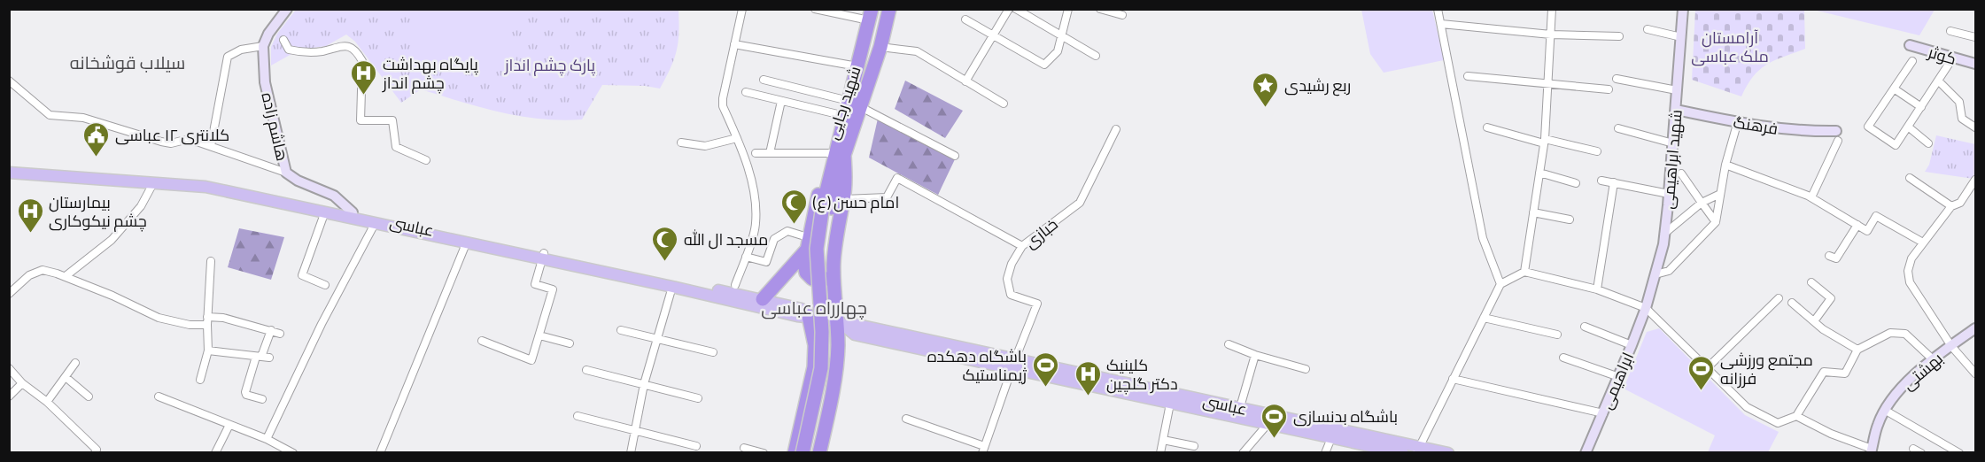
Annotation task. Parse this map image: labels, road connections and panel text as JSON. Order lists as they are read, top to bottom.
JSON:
{
  "streets": {
    "highway": ["شهید رجایی"],
    "main road": ["عباسى"],
    "street": [
      "کوثر",
      "فرهنگ",
      "هاشم زاده",
      "شهید ابراهیمی",
      "خبازی",
      "بهشتی",
      "ابراهیمی"
    ]
  },
  "crossings": [
    ["فرهنگ", "شهید ابراهیمی"],
    ["هاشم زاده", "عباسى"],
    ["شهید ابراهیمی", "ابراهیمی"],
    ["عباسى", "خبازی"]
  ],
  "districts": ["سیلاب قوشخانه", "چهارراه عباسی"],
  "parks": ["آرامستان ملک عباسی", "پارک چشم انداز"],
  "places": {
    "hospital": ["پایگاه بهداشت چشم انداز", "بیمارستان چشم نیکوکاری", "کلینیک دکتر گلچین"],
    "place": ["ربع رشیدی"],
    "public building": ["کلانتری ۱۲ عباسی"],
    "mosque": ["امام حسن (ع)", "مسجد ال الله"],
    "sports": ["باشگاه دهکده ژیمناستیک", "مجتمع ورزشی فرزانه", "باشگاه بدنسازی"]
  }
}
